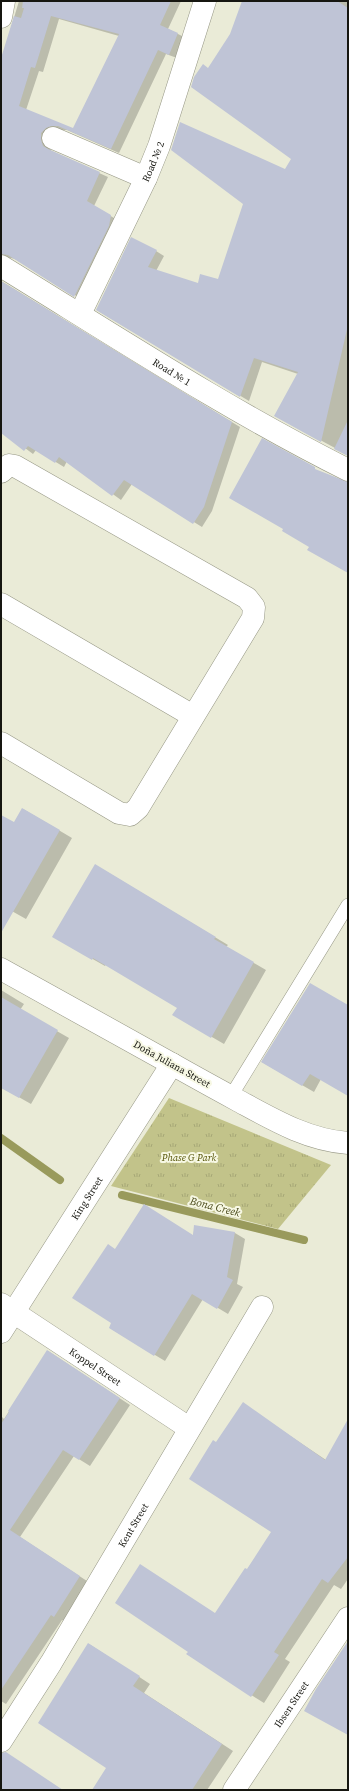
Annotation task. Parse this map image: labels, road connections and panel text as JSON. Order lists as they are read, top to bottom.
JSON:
{
  "streets": {
    "street": [
      "Road № 2",
      "Road № 1",
      "Doña Juliana Street",
      "King Street",
      "Koppel Street",
      "Kent Street",
      "Ibsen Street"
    ]
  },
  "crossings": [
    ["Road № 2", "Road № 1"],
    ["Doña Juliana Street", "King Street"],
    ["King Street", "Koppel Street"],
    ["Koppel Street", "Kent Street"]
  ],
  "water": ["Bona Creek"],
  "parks": ["Phase G Park"]
}
